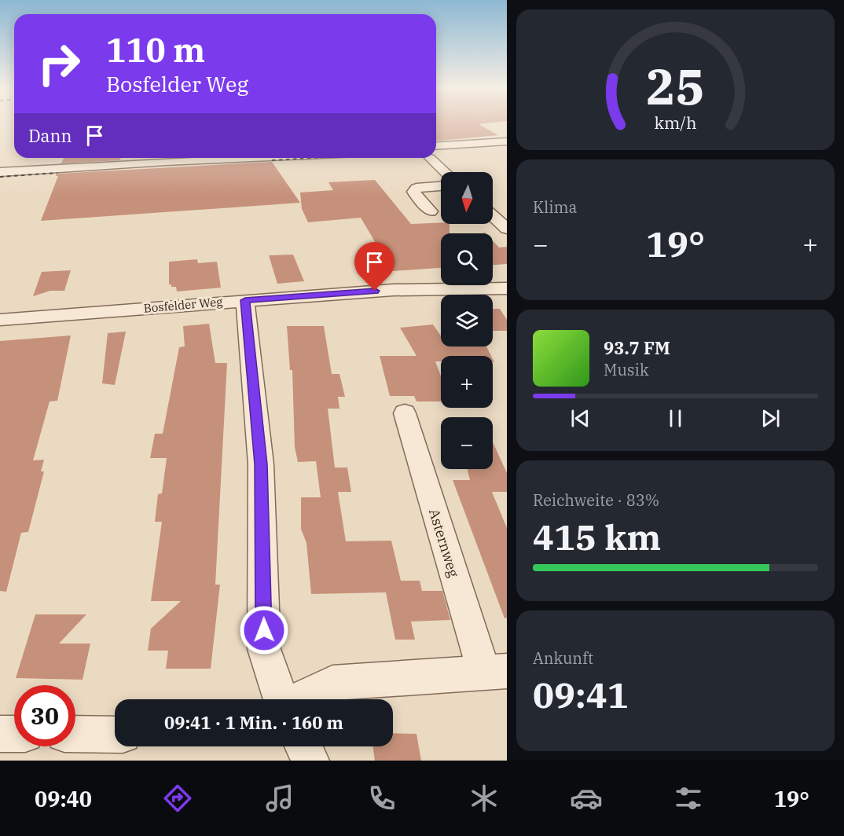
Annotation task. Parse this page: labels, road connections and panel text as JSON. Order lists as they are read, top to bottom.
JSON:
{
  "streets": {
    "street": ["Bosfelder Weg", "Asternweg"]
  },
  "north": "bottom",
  "page": {
    "turn": ["110 m", "Bosfelder Weg"],
    "then": "Dann",
    "tile": [
      "Klima",
      ["Reichweite · 83%", "415 km"],
      ["Ankunft", "09:41"]
    ],
    "map_buttons": ["+", "−"],
    "heat": ["−", "19°", "+"],
    "song": ["93.7 FM", "Musik"],
    "limit": "30",
    "trip": "09:41 · 1 Min. · 160 m",
    "tabs": ["09:40", "19°"],
    "gauge": ["25", "km/h"]
  }
}
